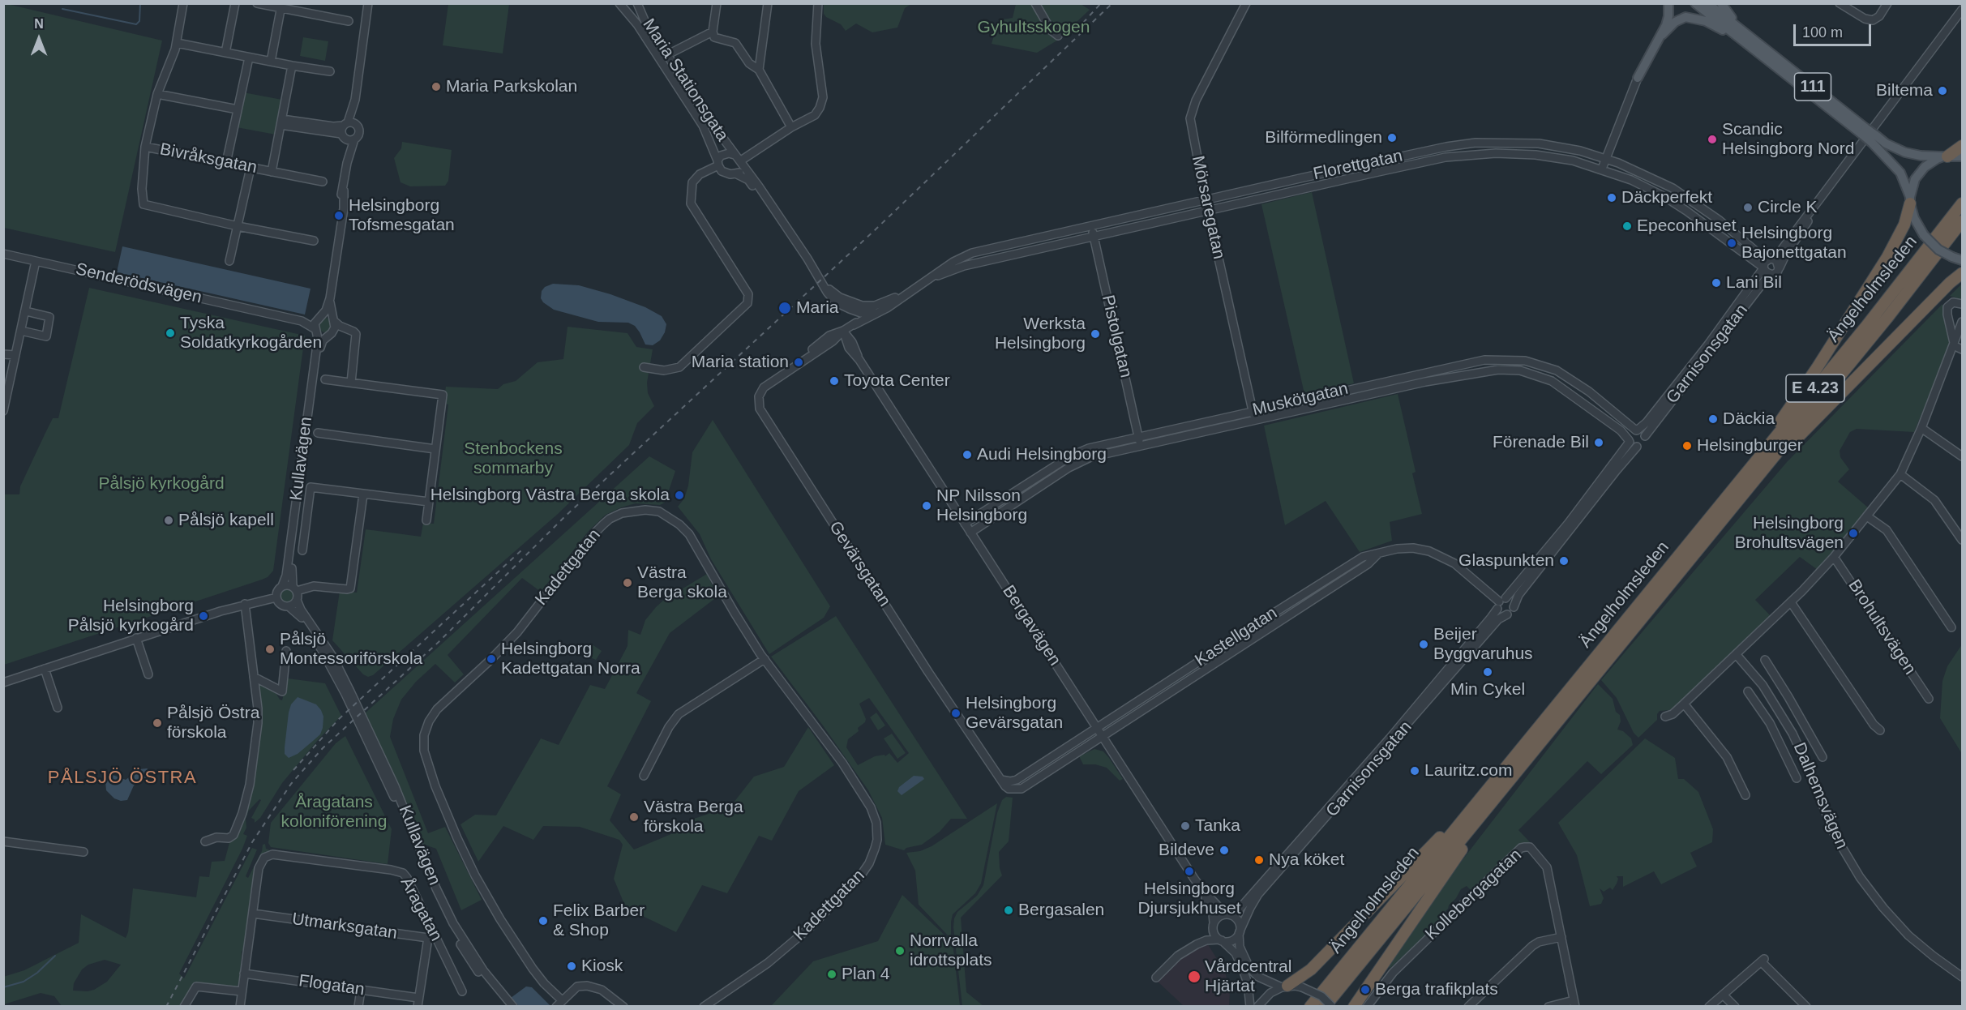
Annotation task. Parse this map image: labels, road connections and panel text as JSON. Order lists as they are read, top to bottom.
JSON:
{
  "streets": {
    "highway": ["Ängelholmsleden", "E 4.23"],
    "main road": ["111"],
    "street": [
      "Maria Stationsgata",
      "Bivråksgatan",
      "Florettgatan",
      "Mörsaregatan",
      "Senderödsvägen",
      "Pistolgatan",
      "Garnisonsgatan",
      "Muskötgatan",
      "Kullavägen",
      "Gevärsgatan",
      "Kadettgatan",
      "Bergavägen",
      "Brohultsvägen",
      "Kastellgatan",
      "Dalhemsvägen",
      "Kollebergagatan",
      "Åragatan",
      "Utmarksgatan",
      "Flogatan"
    ]
  },
  "crossings": [
    ["Maria Stationsgata", "Florettgatan"],
    ["Florettgatan", "Mörsaregatan"],
    ["Florettgatan", "Pistolgatan"],
    ["Florettgatan", "Garnisonsgatan"],
    ["Florettgatan", "Gevärsgatan"],
    ["Mörsaregatan", "Muskötgatan"],
    ["Senderödsvägen", "Kullavägen"],
    ["Pistolgatan", "Muskötgatan"],
    ["Garnisonsgatan", "Muskötgatan"],
    ["Garnisonsgatan", "Bergavägen"],
    ["Garnisonsgatan", "Kastellgatan"],
    ["Muskötgatan", "Bergavägen"],
    ["Gevärsgatan", "Bergavägen"],
    ["Bergavägen", "Kastellgatan"],
    ["Åragatan", "Utmarksgatan"]
  ],
  "districts": ["PÅLSJÖ ÖSTRA"],
  "parks": [
    "Gyhultsskogen",
    "Stenbockens sommarby",
    "Pålsjö kyrkogård",
    "Åragatans koloniförening"
  ],
  "places": [
    "Maria Parkskolan",
    "Biltema",
    "Bilförmedlingen",
    "Scandic Helsingborg Nord",
    "Däckperfekt",
    "Circle K",
    "Helsingborg Tofsmesgatan",
    "Epeconhuset",
    "Helsingborg Bajonettgatan",
    "Lani Bil",
    "Maria",
    "Tyska Soldatkyrkogården",
    "Werksta Helsingborg",
    "Maria station",
    "Toyota Center",
    "Däckia",
    "Förenade Bil",
    "Helsingburger",
    "Audi Helsingborg",
    "Helsingborg Västra Berga skola",
    "NP Nilsson Helsingborg",
    "Pålsjö kapell",
    "Helsingborg Brohultsvägen",
    "Glaspunkten",
    "Västra Berga skola",
    "Helsingborg Pålsjö kyrkogård",
    "Beijer Byggvaruhus",
    "Pålsjö Montessoriförskola",
    "Helsingborg Kadettgatan Norra",
    "Min Cykel",
    "Helsingborg Gevärsgatan",
    "Pålsjö Östra förskola",
    "Lauritz.com",
    "Västra Berga förskola",
    "Tanka",
    "Bildeve",
    "Nya köket",
    "Helsingborg Djursjukhuset",
    "Bergasalen",
    "Felix Barber & Shop",
    "Norrvalla idrottsplats",
    "Kiosk",
    "Plan 4",
    "Vårdcentral Hjärtat",
    "Berga trafikplats"
  ],
  "scale_bar": "100 m",
  "north": "top"
}
